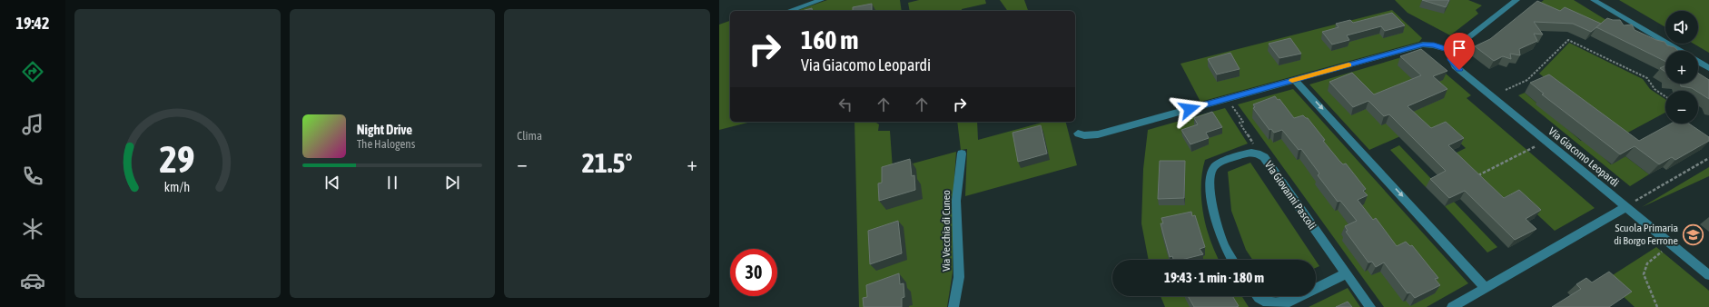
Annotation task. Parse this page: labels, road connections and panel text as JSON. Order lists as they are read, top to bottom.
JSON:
{
  "streets": {
    "street": ["Via Giacomo Leopardi", "Via Giovanni Pascoli", "Via Vecchia di Cuneo"]
  },
  "places": {
    "school or university": ["Scuola Primaria di Borgo Ferrone"]
  },
  "page": {
    "tabs": "19:42",
    "tile": "Clima",
    "map_buttons": ["+", "−"],
    "turn": ["160 m", "Via Giacomo Leopardi"],
    "song": ["Night Drive", "The Halogens"],
    "heat": ["−", "21.5°", "+"],
    "limit": "30",
    "trip": "19:43 · 1 min · 180 m",
    "gauge": ["29", "km/h"]
  }
}
